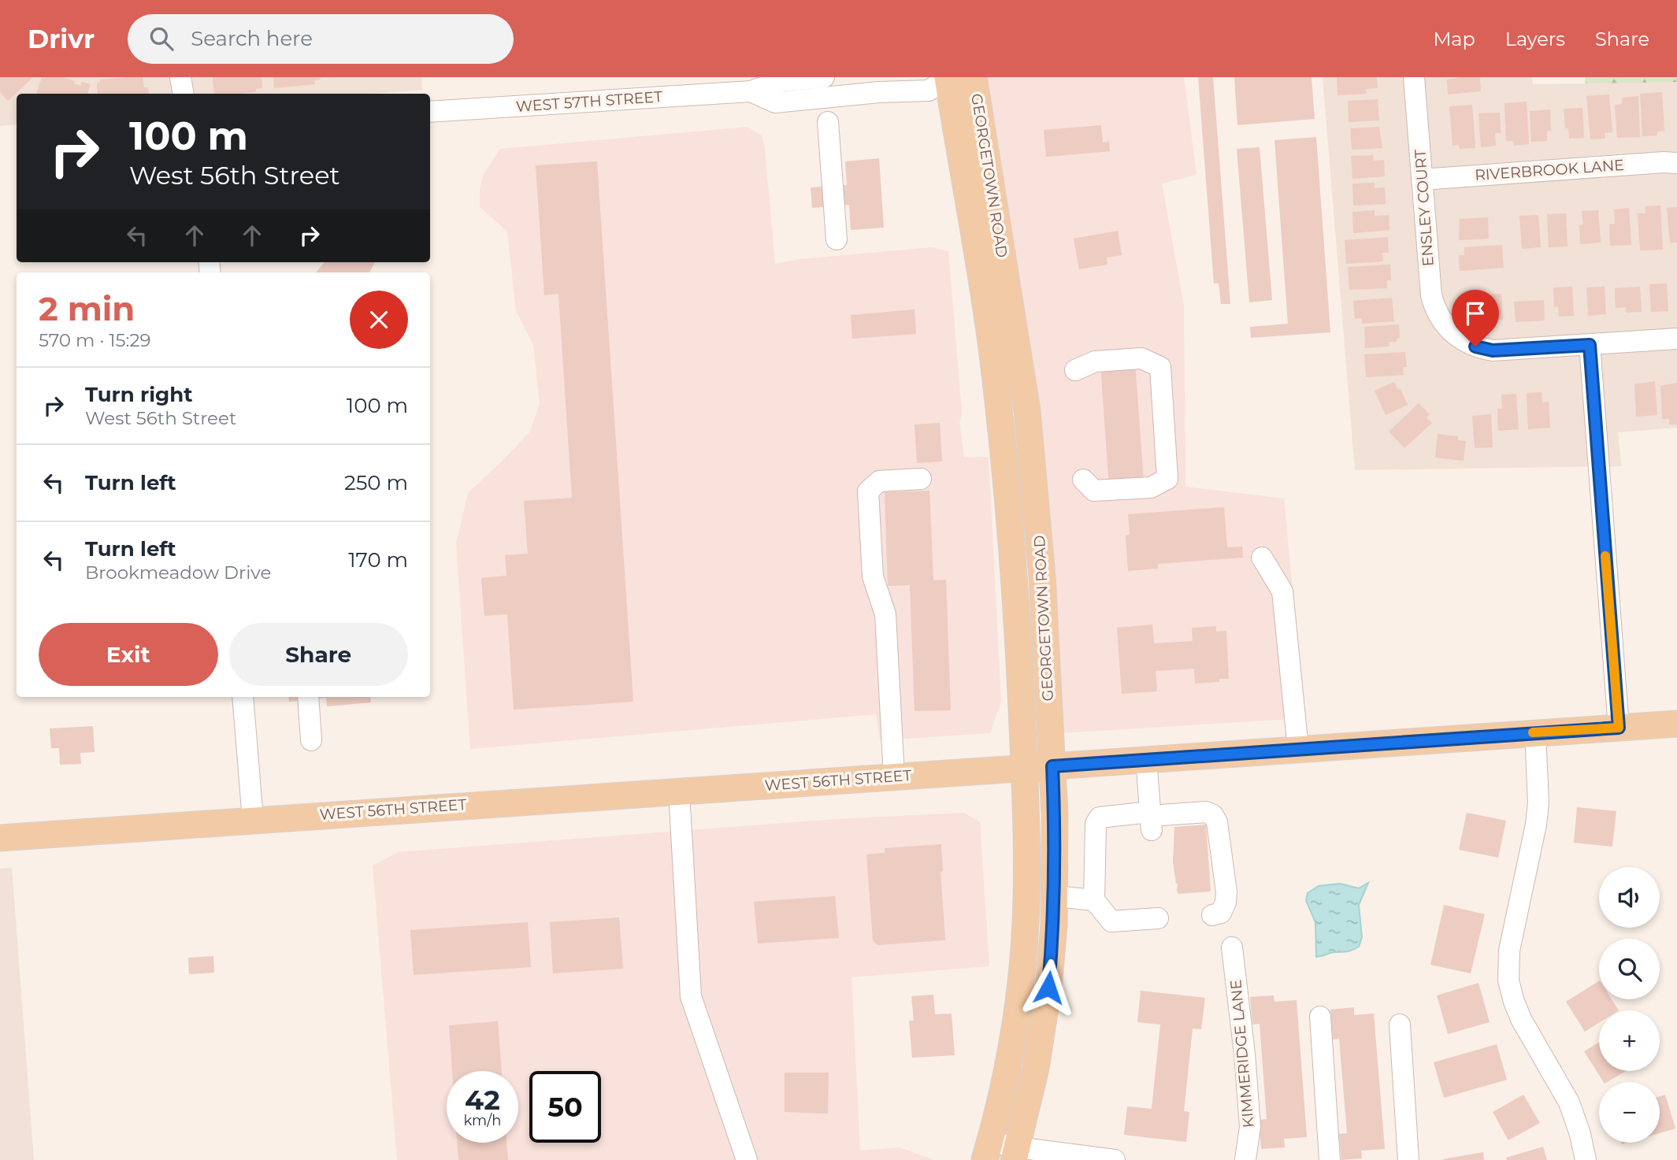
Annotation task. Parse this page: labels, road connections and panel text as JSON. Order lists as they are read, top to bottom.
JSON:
{
  "streets": {
    "main road": ["GEORGETOWN ROAD", "WEST 56TH STREET"],
    "street": [
      "WEST 57TH STREET",
      "RIVERBROOK LANE",
      "ENSLEY COURT",
      "KIMMERIDGE LANE"
    ]
  },
  "crossings": [
    ["WEST 57TH STREET", "GEORGETOWN ROAD"],
    ["RIVERBROOK LANE", "ENSLEY COURT"],
    ["GEORGETOWN ROAD", "WEST 56TH STREET"]
  ],
  "page": {
    "header": "Drivr",
    "search": "Search here",
    "nav": ["Map", "Layers", "Share"],
    "turn": ["100 m", "West 56th Street"],
    "heading": ["2 min", "570 m · 15:29"],
    "list": [
      {
        "name": "Turn right",
        "note": "West 56th Street",
        "value": "100 m"
      },
      {
        "name": "Turn left",
        "value": "250 m"
      },
      {
        "name": "Turn left",
        "note": "Brookmeadow Drive",
        "value": "170 m"
      }
    ],
    "buttons": ["Exit", "Share"],
    "map_buttons": ["+", "−"],
    "speed": "42 km/h",
    "limit": "50"
  }
}
